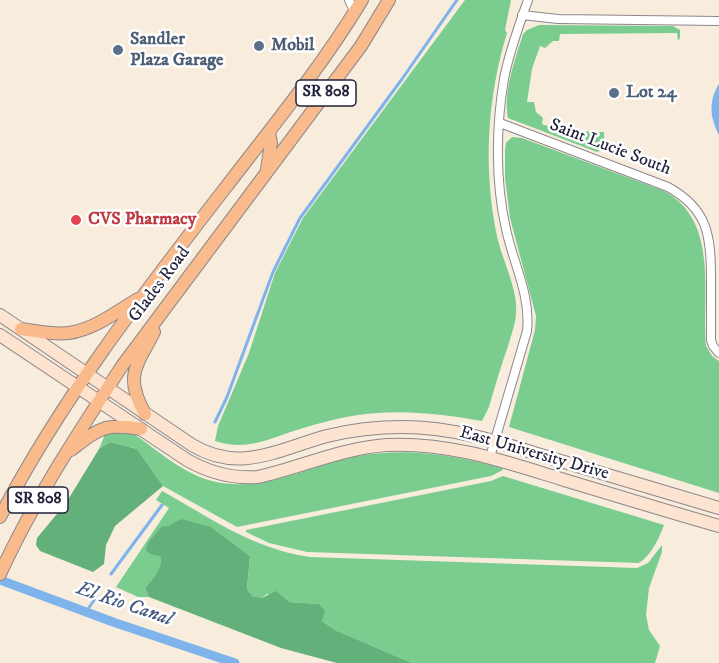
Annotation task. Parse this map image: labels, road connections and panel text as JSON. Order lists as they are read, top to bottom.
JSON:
{
  "streets": {
    "main road": ["SR 808", "Glades Road"],
    "street": ["Saint Lucie South", "East University Drive"]
  },
  "crossings": [
    ["Glades Road", "East University Drive"]
  ],
  "water": ["El Rio Canal"],
  "places": [
    "Mobil",
    "Sandler Plaza Garage",
    "Lot 24",
    "CVS Pharmacy"
  ]
}
